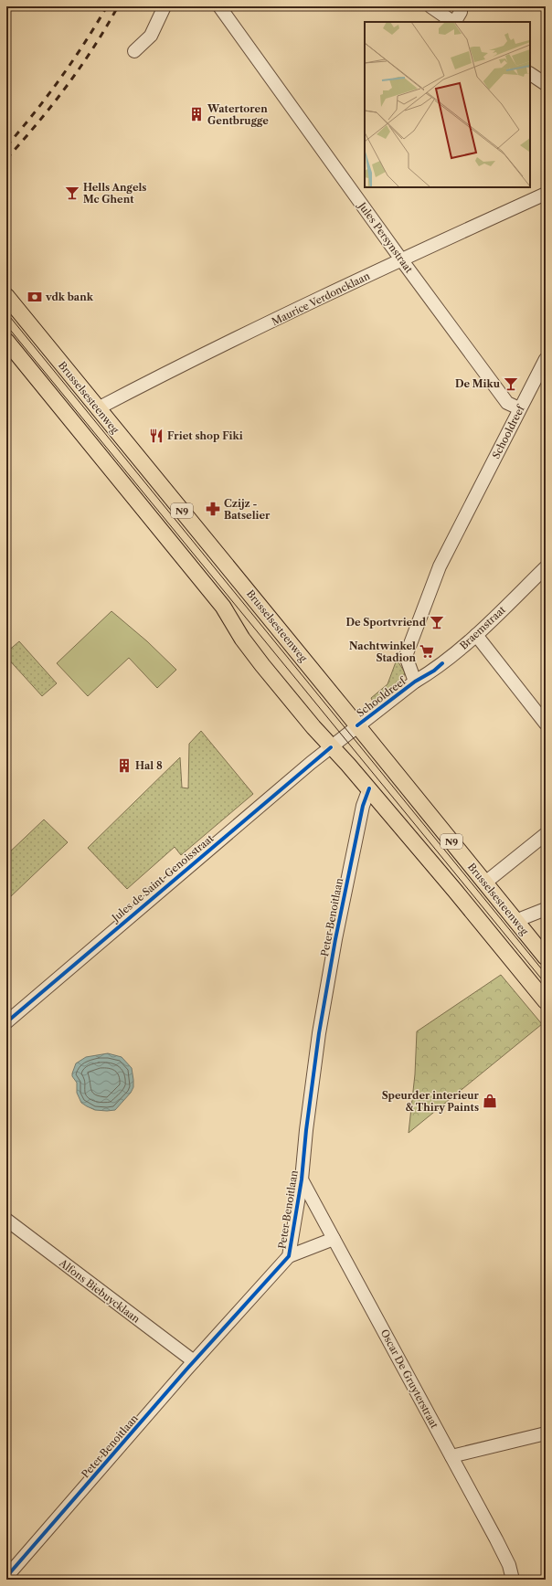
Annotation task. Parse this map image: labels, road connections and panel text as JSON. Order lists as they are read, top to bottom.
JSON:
{
  "streets": {
    "main road": ["Brusselsesteenweg", "N9"],
    "street": [
      "Jules Persynstraat",
      "Maurice Verdoncklaan",
      "Schooldreef",
      "Braemstraat",
      "Jules de Saint-Genoisstraat",
      "Peter Benoitlaan",
      "Alfons Biebuycklaan",
      "Oscar De Gruyterstraat"
    ]
  },
  "crossings": [
    ["Jules Persynstraat", "Maurice Verdoncklaan"],
    ["Jules Persynstraat", "Schooldreef"],
    ["Maurice Verdoncklaan", "Brusselsesteenweg"],
    ["Brusselsesteenweg", "Schooldreef"],
    ["Brusselsesteenweg", "Jules de Saint-Genoisstraat"],
    ["Schooldreef", "Braemstraat"],
    ["Schooldreef", "Jules de Saint-Genoisstraat"],
    ["Peter Benoitlaan", "Alfons Biebuycklaan"],
    ["Peter Benoitlaan", "Oscar De Gruyterstraat"]
  ],
  "places": {
    "building": ["Watertoren Gentbrugge", "Hal 8"],
    "bar": ["Hells Angels Mc Ghent", "De Miku", "De Sportvriend"],
    "bank": ["vdk bank"],
    "restaurant": ["Friet shop Fiki"],
    "pharmacy": ["Czijz - Batselier"],
    "supermarket": ["Nachtwinkel Stadion"],
    "shop": ["Speurder interieur & Thiry Paints"]
  }
}
